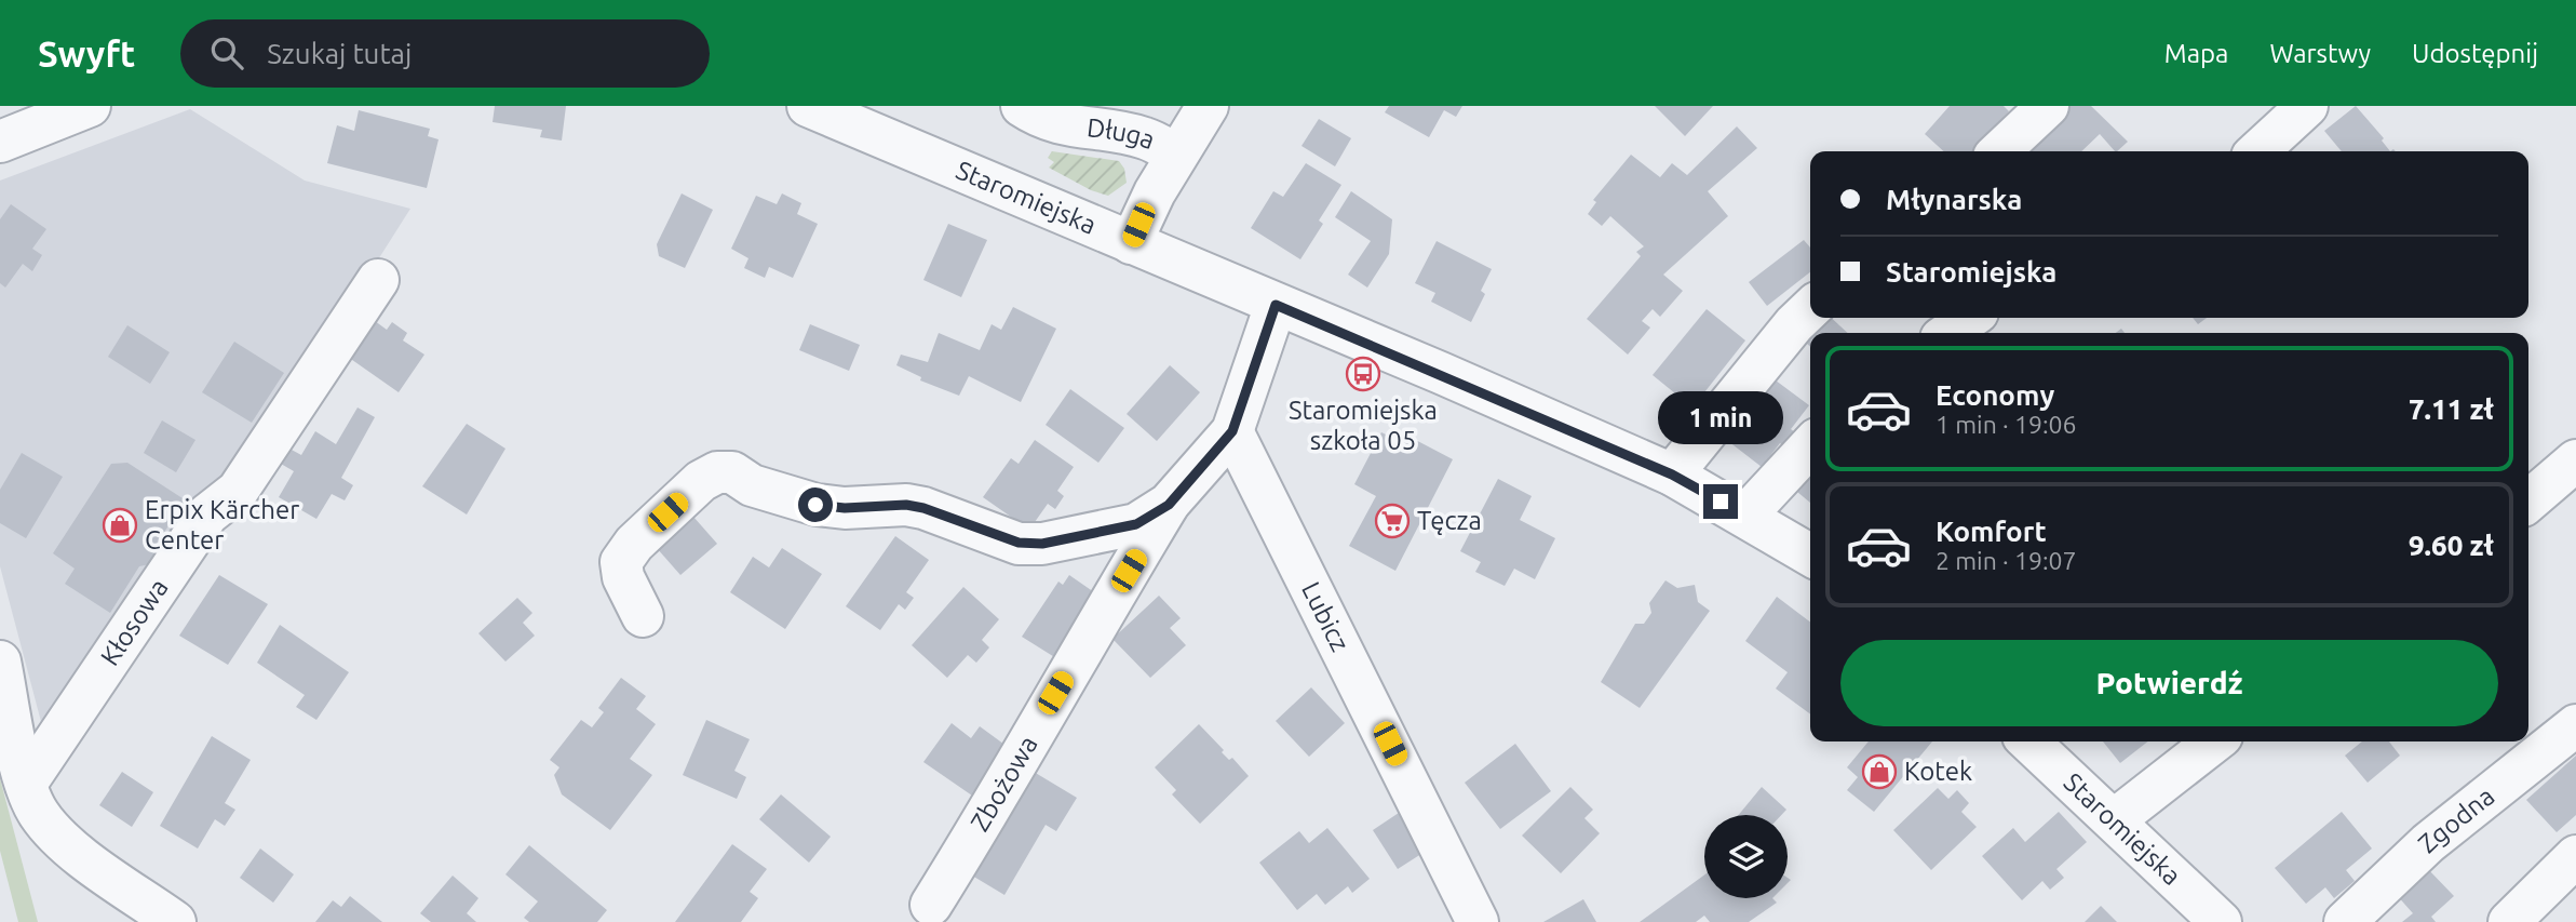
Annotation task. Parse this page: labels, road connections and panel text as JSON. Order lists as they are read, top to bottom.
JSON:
{
  "streets": {
    "street": [
      "Długa",
      "Staromiejska",
      "Lubicz",
      "Kłosowa",
      "Zbożowa",
      "Zgodna"
    ]
  },
  "places": {
    "bus stop": ["Staromiejska szkoła 05"],
    "supermarket": ["Tęcza"],
    "shop": ["Erpix Kärcher Center", "Kotek"]
  },
  "page": {
    "header": "Swyft",
    "search": "Szukaj tutaj",
    "nav": ["Mapa", "Warstwy", "Udostępnij"],
    "banner": ["Młynarska", "Staromiejska"],
    "list": [
      {
        "name": "Economy",
        "note": "1 min · 19:06",
        "value": "7.11 zł"
      },
      {
        "name": "Komfort",
        "note": "2 min · 19:07",
        "value": "9.60 zł"
      }
    ],
    "bubble": "1 min",
    "buttons": "Potwierdź"
  }
}
